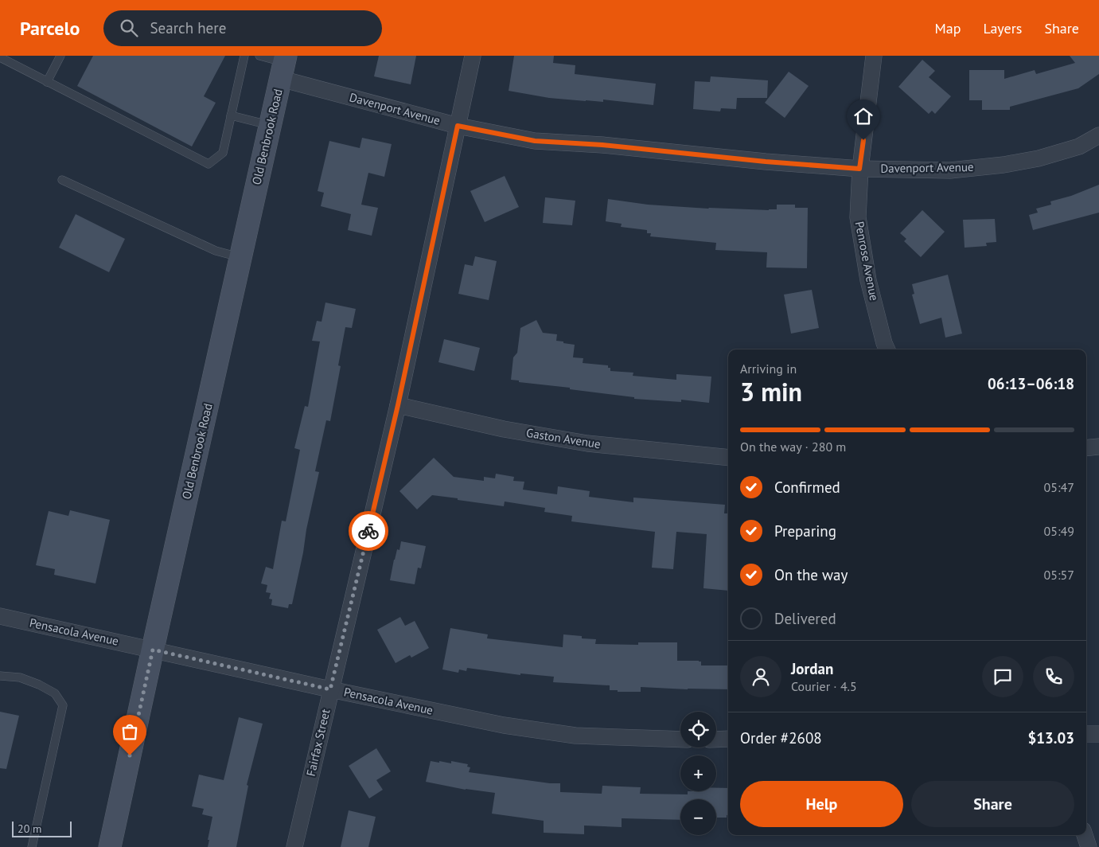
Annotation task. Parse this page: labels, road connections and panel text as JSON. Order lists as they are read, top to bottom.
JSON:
{
  "streets": {
    "street": [
      "Davenport Avenue",
      "Old Benbrook Road",
      "Penrose Avenue",
      "Gaston Avenue",
      "Pensacola Avenue",
      "Fairfax Street"
    ]
  },
  "crossings": [
    ["Davenport Avenue", "Old Benbrook Road"],
    ["Davenport Avenue", "Penrose Avenue"],
    ["Davenport Avenue", "Fairfax Street"],
    ["Old Benbrook Road", "Pensacola Avenue"],
    ["Gaston Avenue", "Fairfax Street"],
    ["Pensacola Avenue", "Fairfax Street"]
  ],
  "scale_bar": "20 m",
  "page": {
    "header": "Parcelo",
    "search": "Search here",
    "nav": ["Map", "Layers", "Share"],
    "heading": ["3 min", "Arriving in", "06:13–06:18"],
    "panel": [
      "Jordan",
      "Courier · 4.5",
      "Order #2608",
      "$13.03"
    ],
    "bar": "On the way · 280 m",
    "list": [
      ["Confirmed", "05:47"],
      ["Preparing", "05:49"],
      ["On the way", "05:57"],
      "Delivered"
    ],
    "map_buttons": ["+", "−"],
    "buttons": ["Help", "Share"],
    "scale": "20 m"
  }
}
